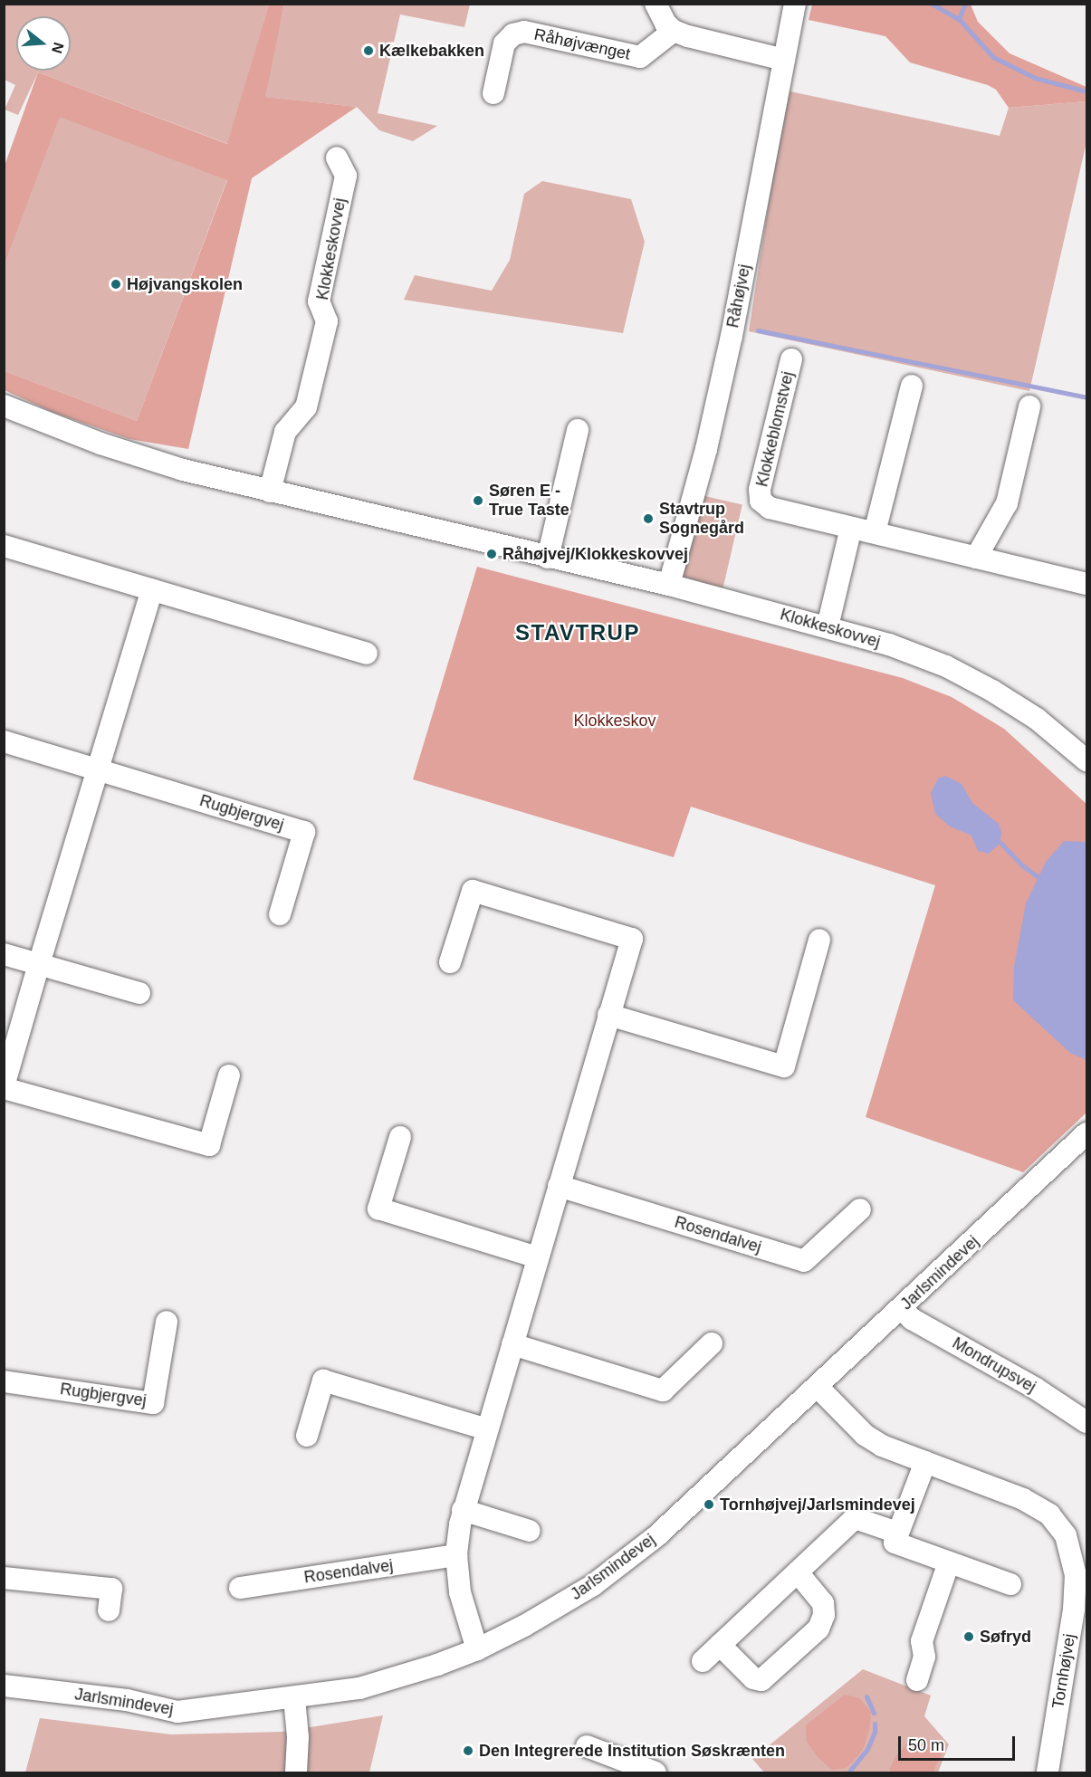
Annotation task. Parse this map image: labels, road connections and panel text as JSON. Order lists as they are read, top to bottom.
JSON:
{
  "streets": {
    "street": [
      "Råhøjvænget",
      "Klokkeskovvej",
      "Råhøjvej",
      "Klokkeblomstvej",
      "Rugbjergvej",
      "Rosendalvej",
      "Jarlsmindevej",
      "Mondrupsvej",
      "Tornhøjvej"
    ]
  },
  "crossings": [
    ["Klokkeskovvej", "Råhøjvej"],
    ["Jarlsmindevej", "Mondrupsvej"],
    ["Jarlsmindevej", "Tornhøjvej"]
  ],
  "districts": ["STAVTRUP"],
  "parks": ["Klokkeskov"],
  "places": [
    "Kælkebakken",
    "Højvangskolen",
    "Søren E - True Taste",
    "Stavtrup Sognegård",
    "Råhøjvej/Klokkeskovvej",
    "Tornhøjvej/Jarlsmindevej",
    "Søfryd",
    "Den Integrerede Institution Søskrænten"
  ],
  "scale_bar": "50 m",
  "north": "right"
}
